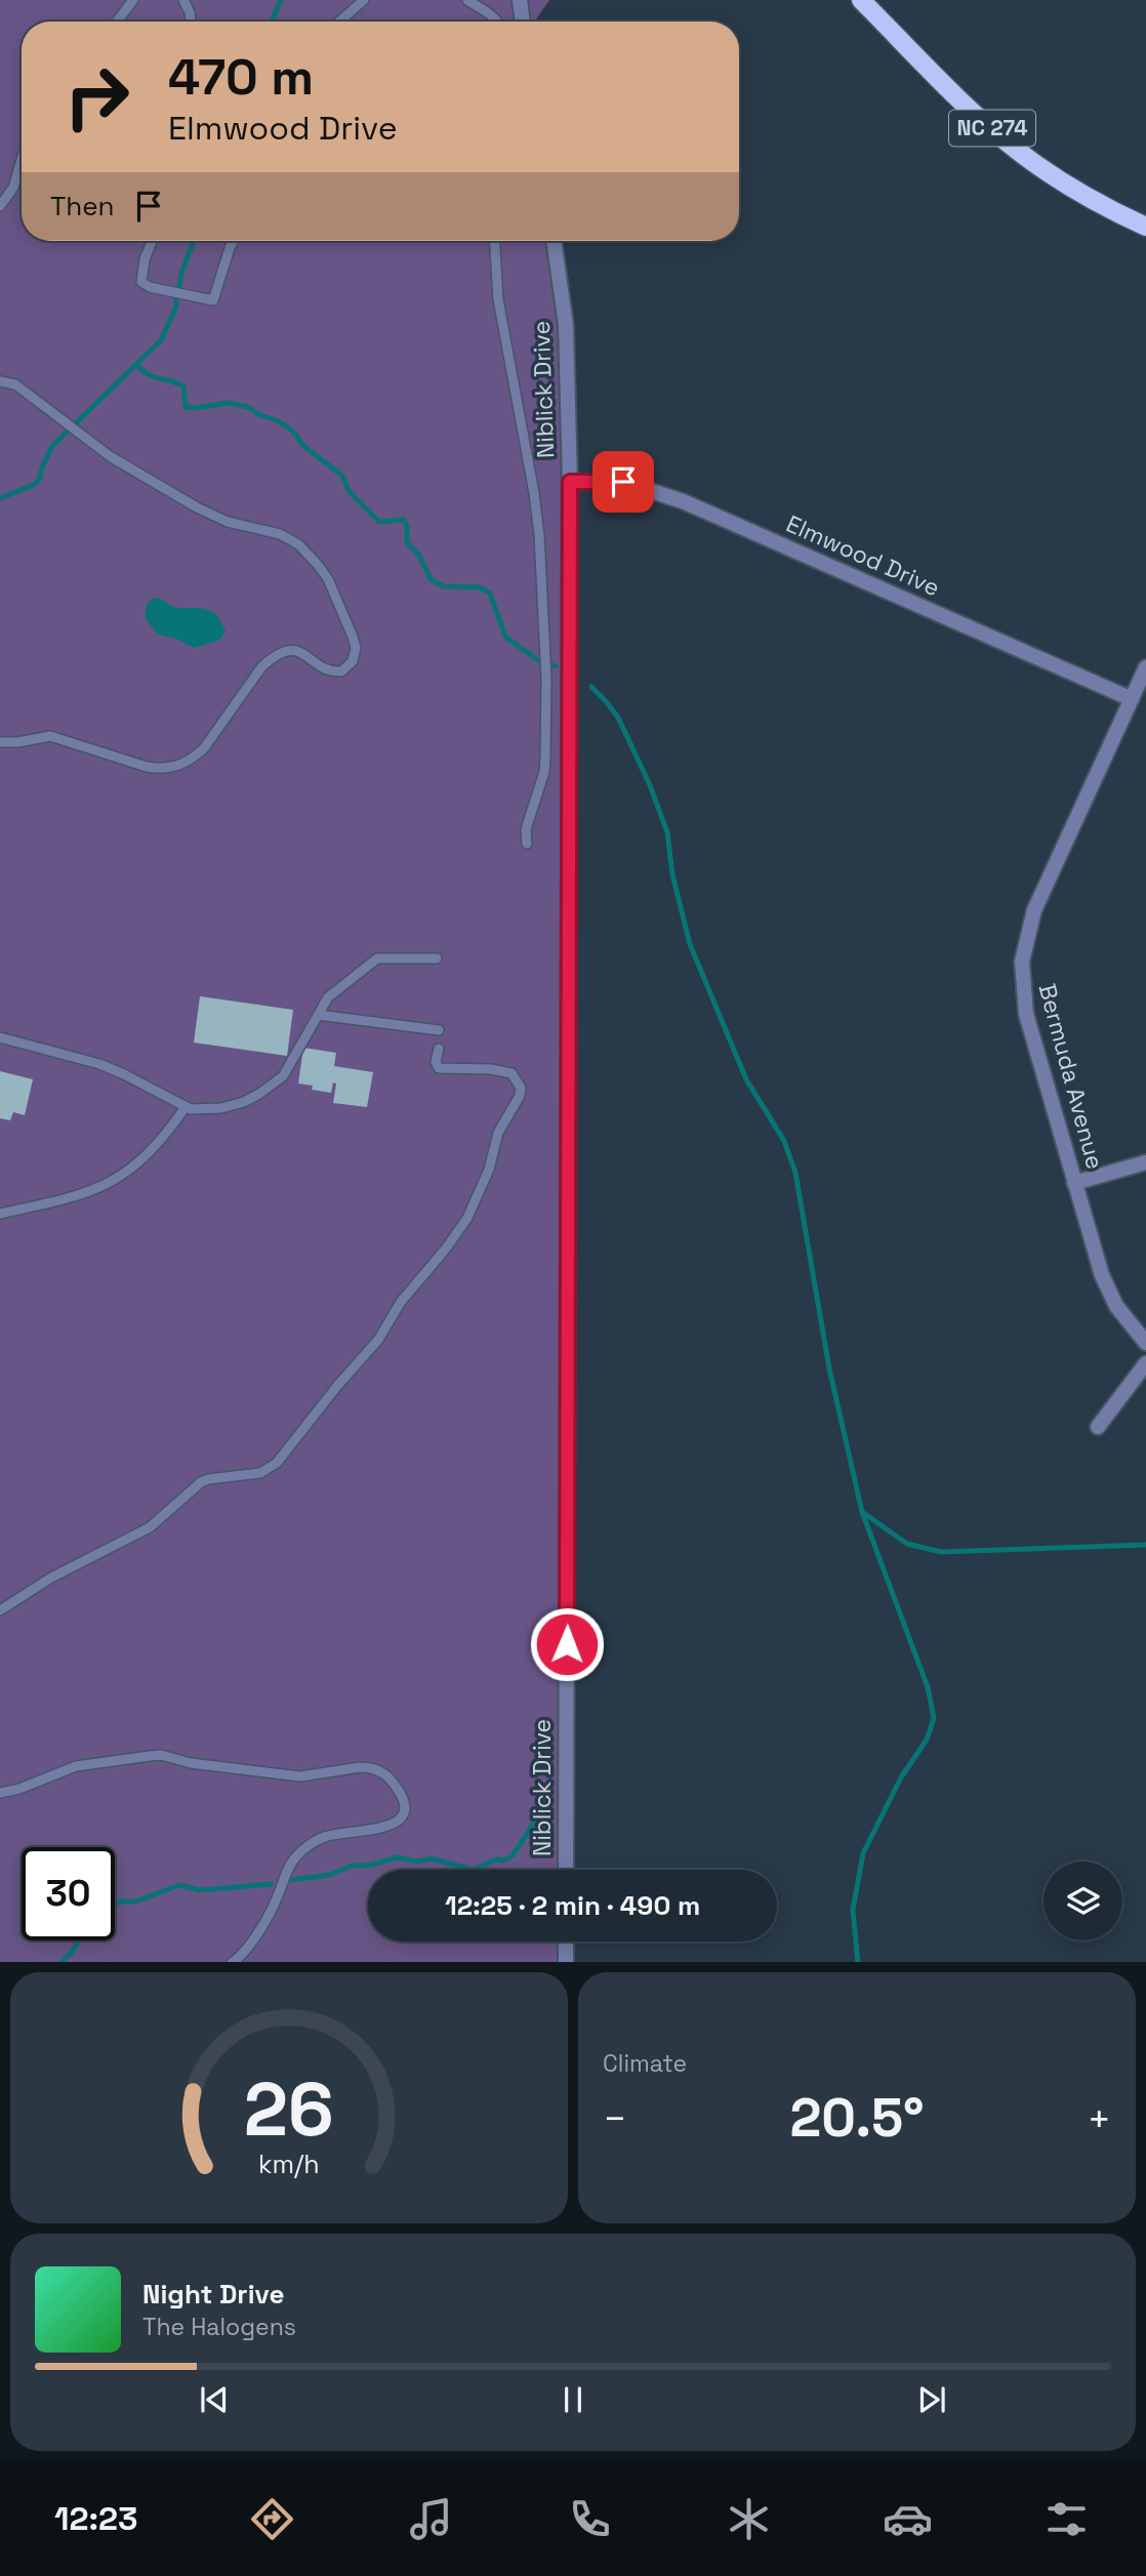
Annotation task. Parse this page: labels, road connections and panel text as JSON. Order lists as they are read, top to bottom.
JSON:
{
  "streets": {
    "main road": ["NC 274"],
    "street": ["Niblick Drive", "Elmwood Drive", "Bermuda Avenue"]
  },
  "crossings": [
    ["Niblick Drive", "Elmwood Drive"],
    ["Elmwood Drive", "Bermuda Avenue"]
  ],
  "page": {
    "turn": ["470 m", "Elmwood Drive"],
    "then": "Then",
    "limit": "30",
    "trip": "12:25 · 2 min · 490 m",
    "tile": "Climate",
    "heat": ["−", "20.5°", "+"],
    "song": ["Night Drive", "The Halogens"],
    "tabs": "12:23",
    "gauge": ["26", "km/h"]
  }
}
